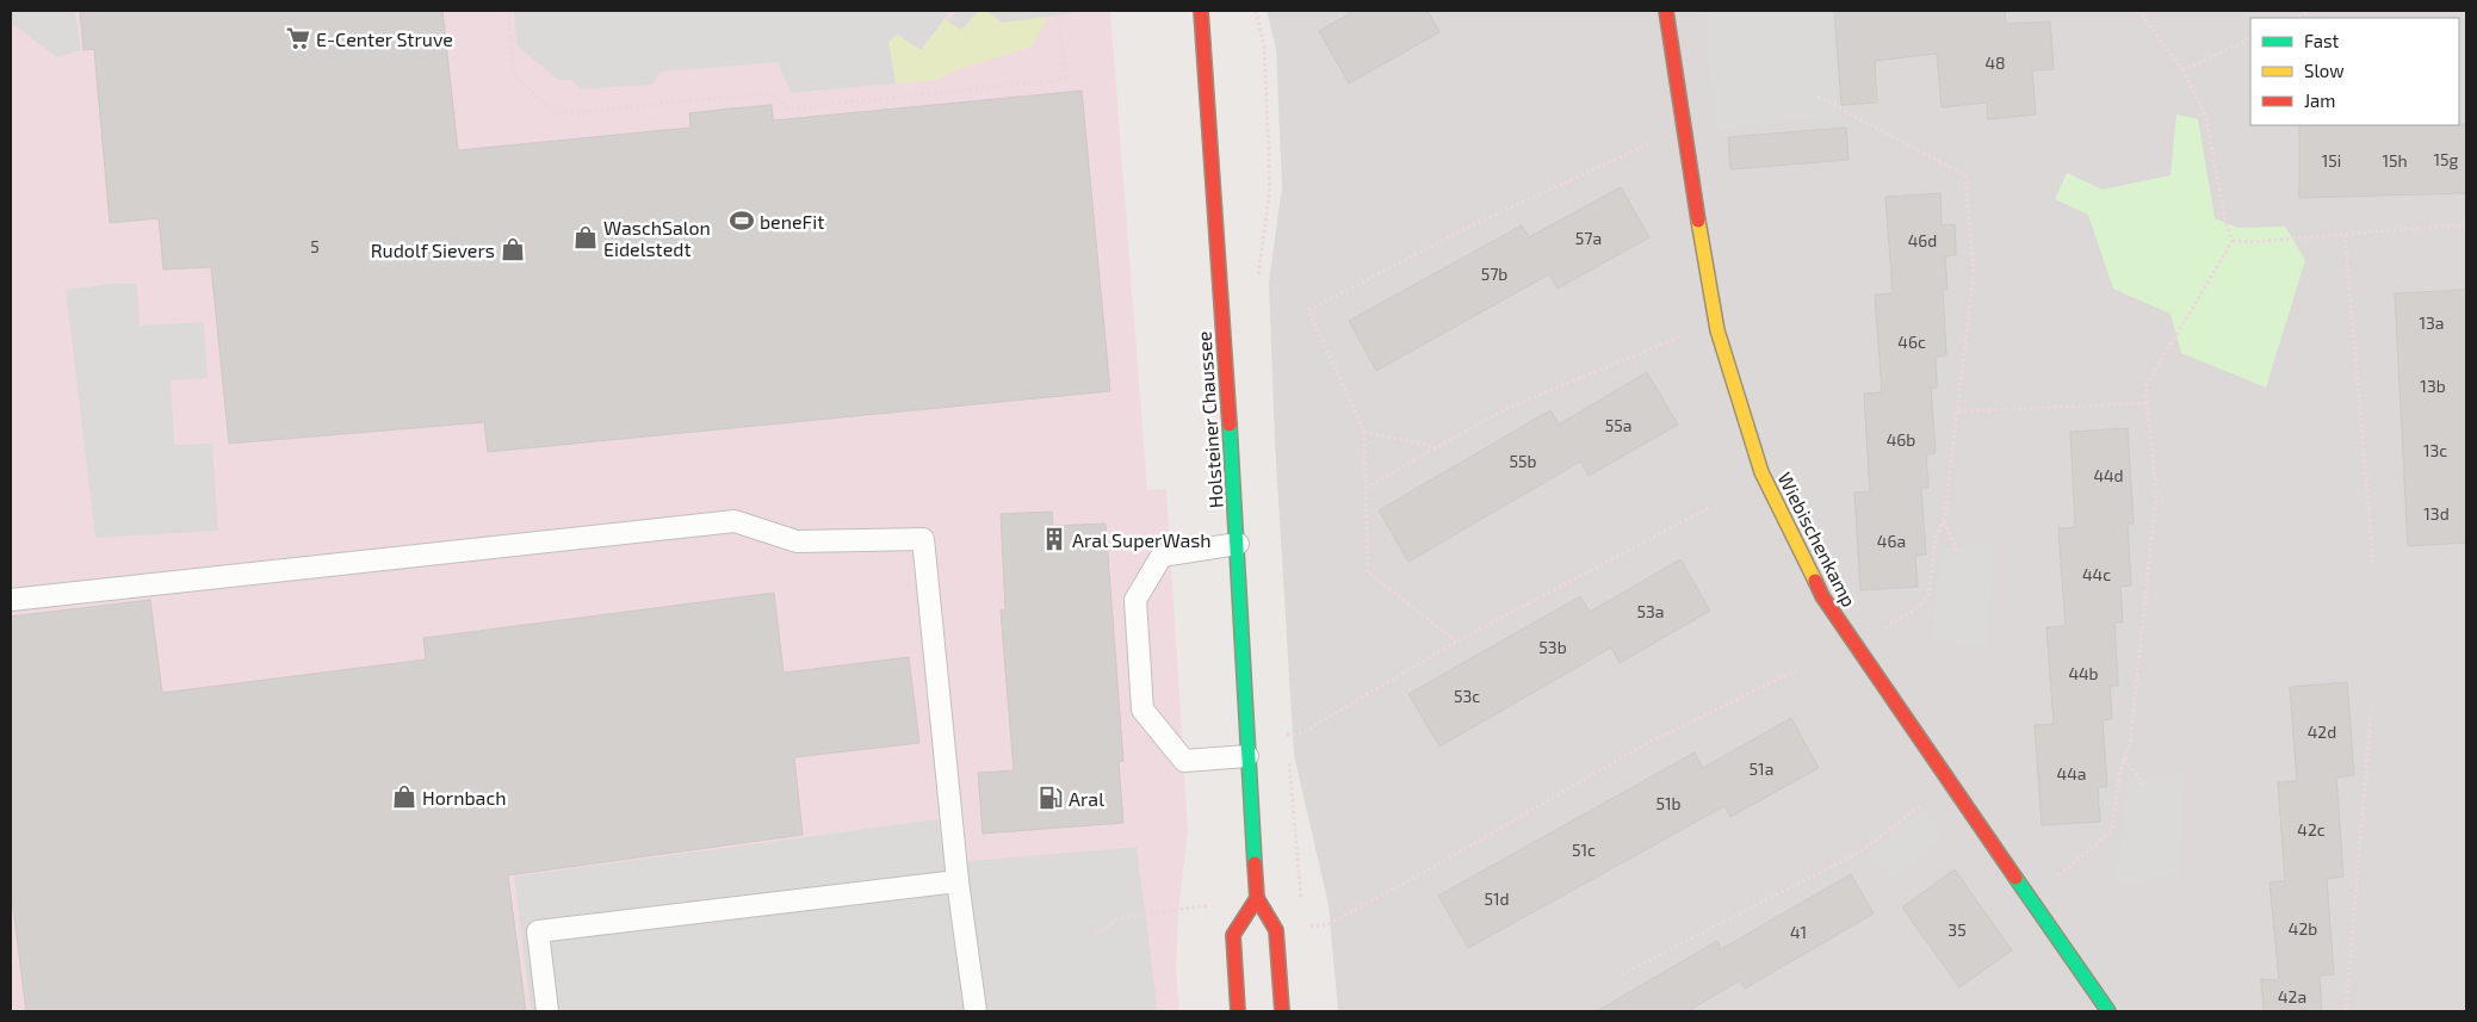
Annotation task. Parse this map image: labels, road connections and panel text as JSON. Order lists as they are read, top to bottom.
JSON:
{
  "streets": {
    "main road": ["Holsteiner Chaussee", "Wiebischenkamp"]
  },
  "places": {
    "supermarket": ["E-Center Struve"],
    "sports": ["beneFit"],
    "shop": ["WaschSalon Eidelstedt", "Rudolf Sievers", "Hornbach"],
    "building": ["Aral SuperWash"],
    "fuel station": ["Aral"]
  },
  "house_numbers": [
    "48",
    "15g",
    "15i",
    "15h",
    "57a",
    "46d",
    "5",
    "57b",
    "13a",
    "46c",
    "13b",
    "55a",
    "46b",
    "13c",
    "55b",
    "44d",
    "13d",
    "46a",
    "44c",
    "53a",
    "53b",
    "44b",
    "53c",
    "42d",
    "51a",
    "44a",
    "51b",
    "42c",
    "51c",
    "51d",
    "42b",
    "35",
    "41",
    "42a"
  ],
  "legend": ["Fast", "Slow", "Jam"]
}
